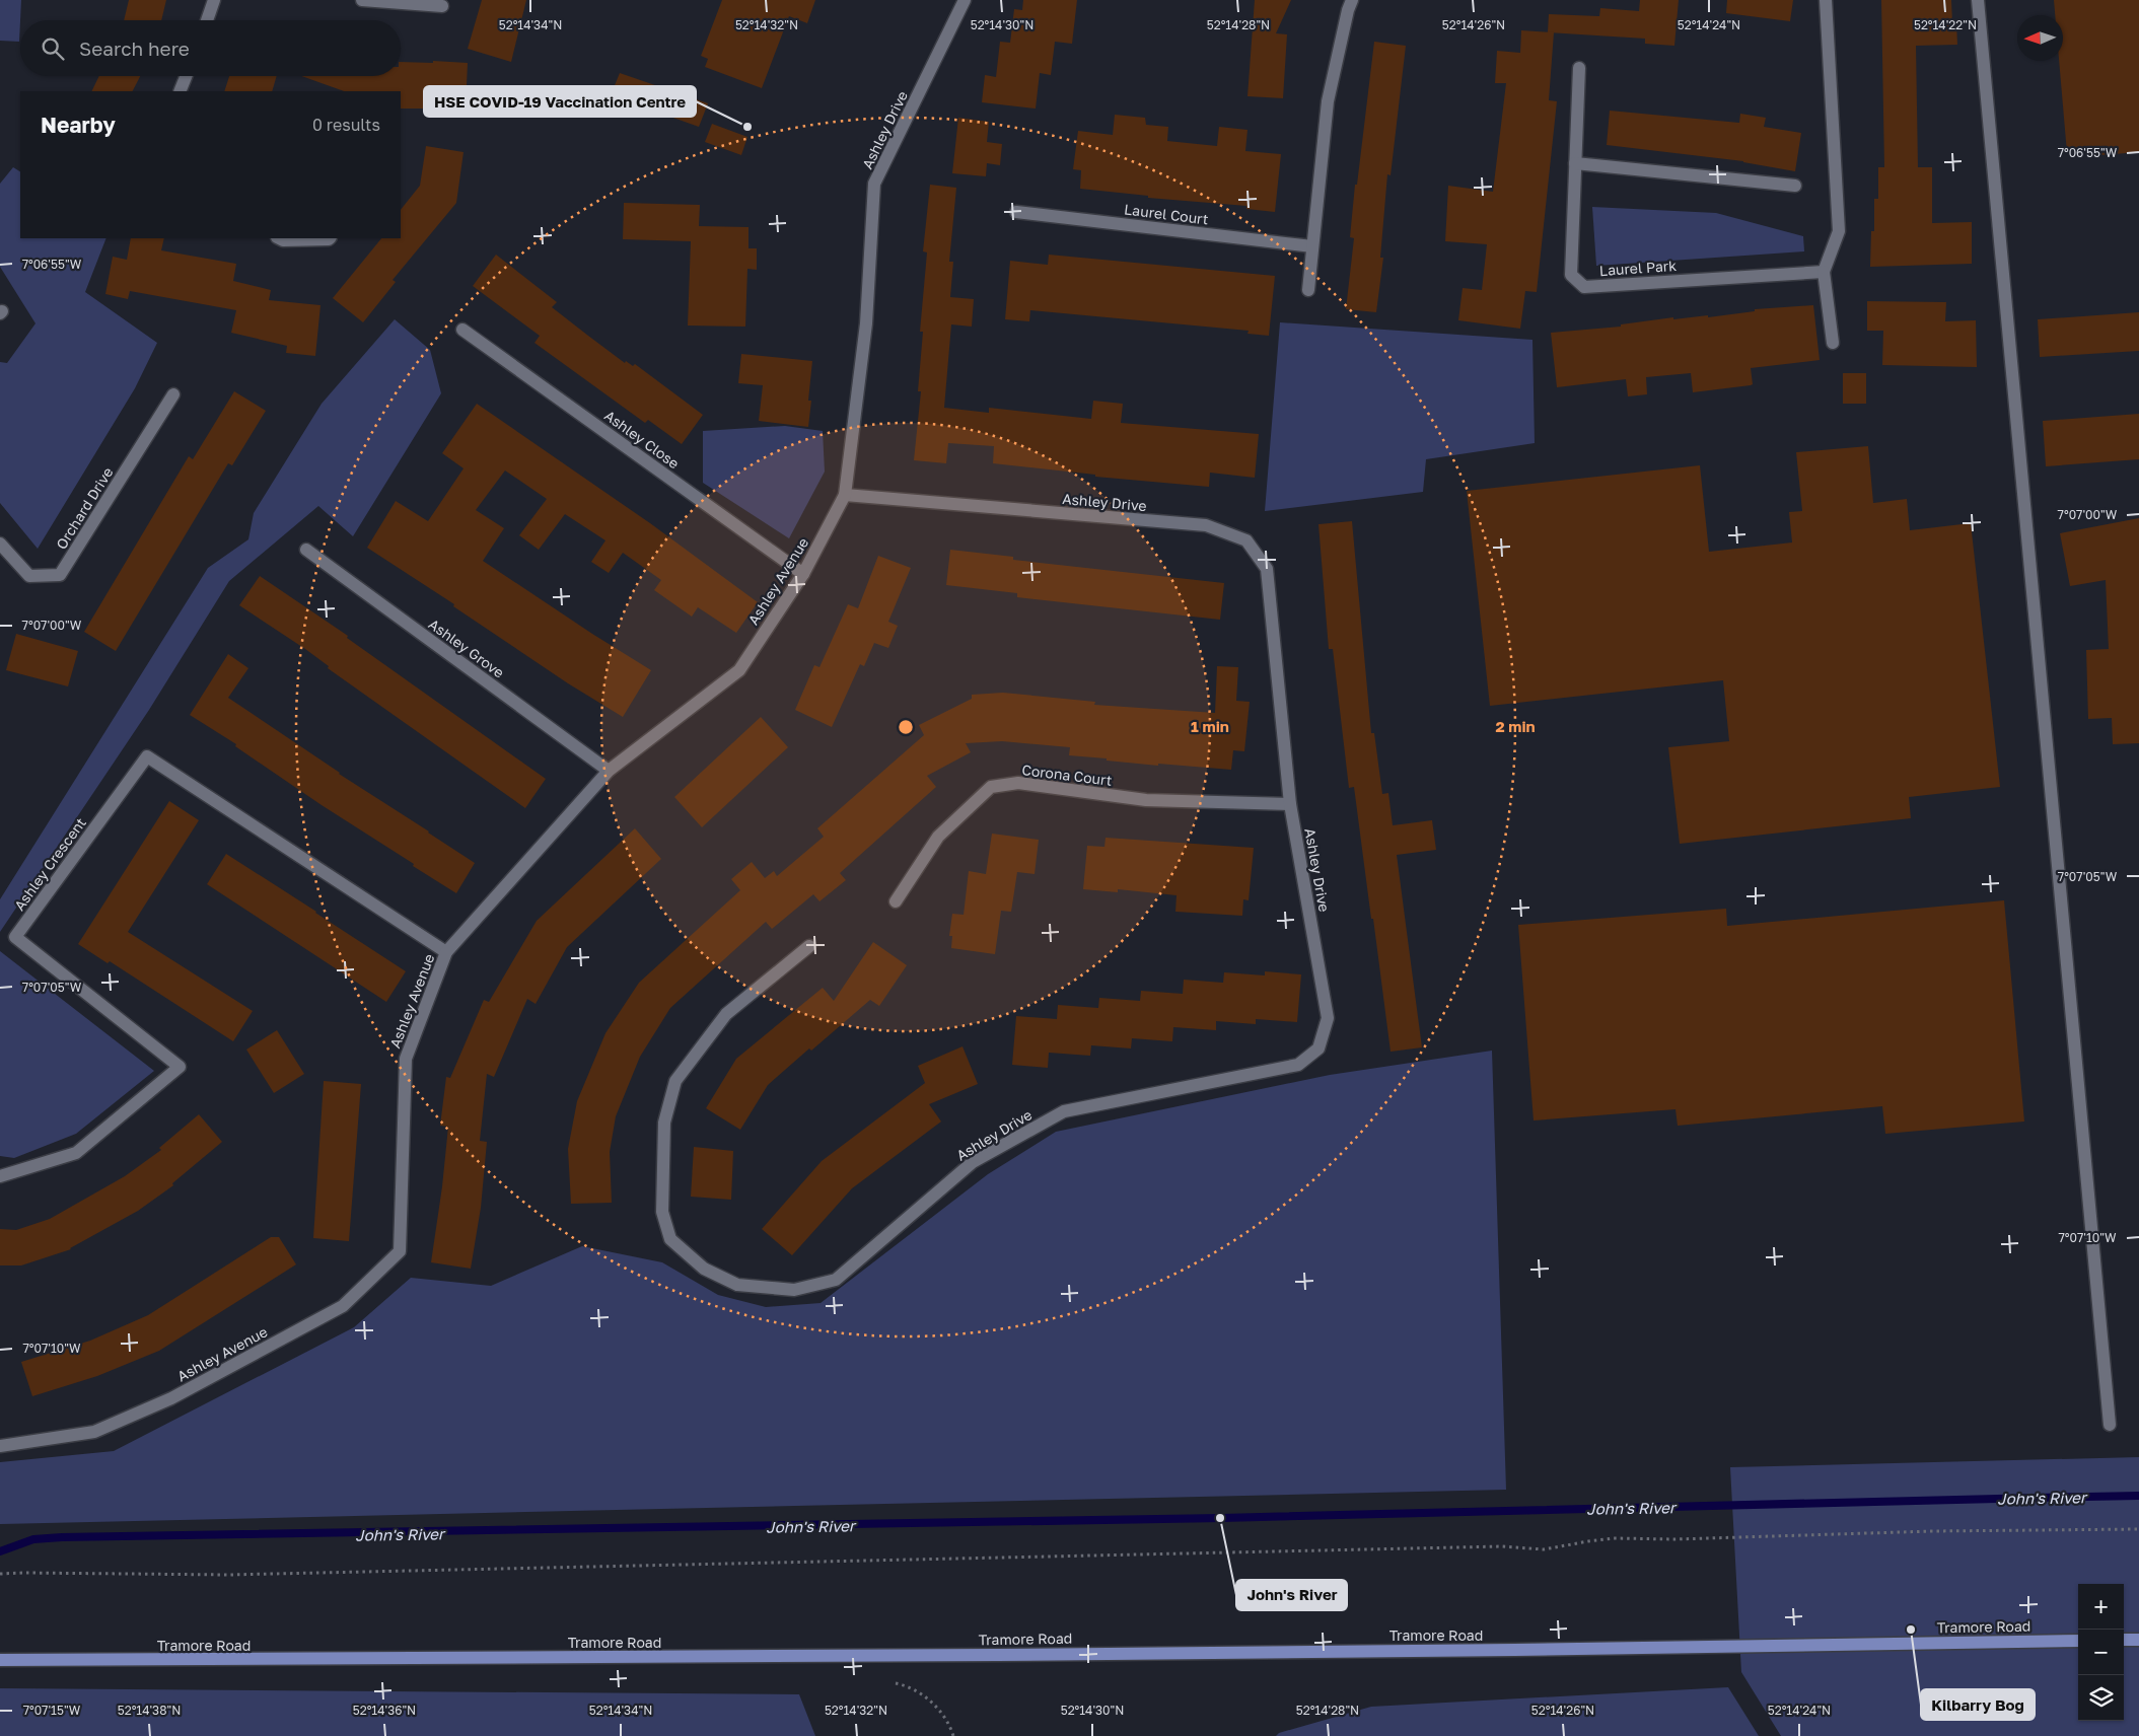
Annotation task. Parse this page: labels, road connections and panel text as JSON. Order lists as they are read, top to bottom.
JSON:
{
  "streets": {
    "main road": ["Tramore Road"],
    "street": [
      "Ashley Drive",
      "Laurel Court",
      "Laurel Park",
      "Ashley Close",
      "Orchard Drive",
      "Ashley Avenue",
      "Ashley Grove",
      "Corona Court",
      "Ashley Crescent"
    ]
  },
  "crossings": [
    ["Ashley Drive", "Ashley Avenue"],
    ["Ashley Drive", "Corona Court"],
    ["Ashley Close", "Ashley Avenue"],
    ["Ashley Avenue", "Ashley Grove"],
    ["Ashley Avenue", "Ashley Crescent"]
  ],
  "water": ["John's River"],
  "places": ["HSE COVID-19 Vaccination Centre", "John's River", "Kilbarry Bog"],
  "north": "left",
  "page": {
    "search": "Search here",
    "heading": ["Nearby", "0 results"],
    "map_buttons": ["+", "−"]
  },
  "coordinates": [
    "52°14'34\"N",
    "52°14'32\"N",
    "52°14'30\"N",
    "52°14'28\"N",
    "52°14'26\"N",
    "52°14'24\"N",
    "52°14'22\"N",
    "7°06'55\"W",
    "7°07'00\"W",
    "7°07'05\"W",
    "7°07'10\"W",
    "7°07'15\"W",
    "52°14'38\"N",
    "52°14'36\"N"
  ],
  "rings": ["1 min", "2 min"]
}
